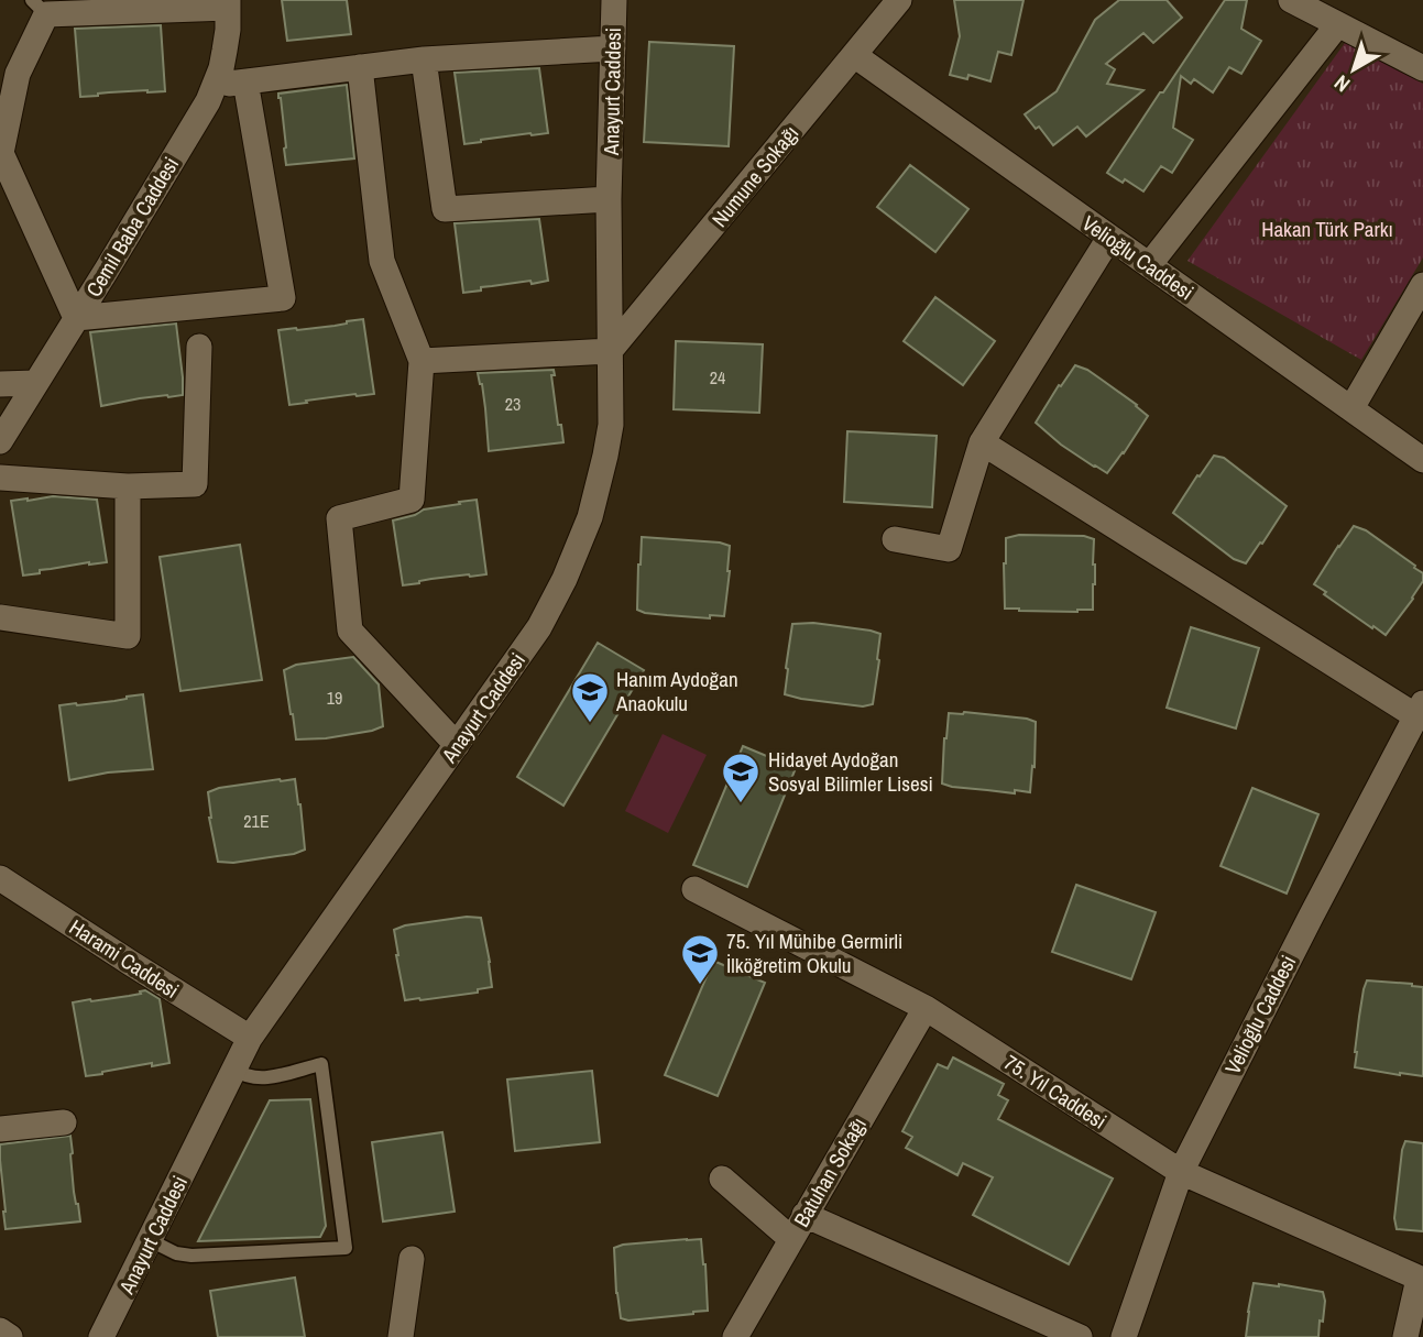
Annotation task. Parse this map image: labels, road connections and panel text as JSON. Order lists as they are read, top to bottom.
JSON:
{
  "streets": {
    "street": [
      "Anayurt Caddesi",
      "Numune Sokağı",
      "Cemil Baba Caddesi",
      "Velioğlu Caddesi",
      "Harami Caddesi",
      "75. Yıl Caddesi",
      "Batuhan Sokağı"
    ]
  },
  "crossings": [
    ["Anayurt Caddesi", "Numune Sokağı"],
    ["Anayurt Caddesi", "Harami Caddesi"],
    ["Numune Sokağı", "Velioğlu Caddesi"],
    ["Velioğlu Caddesi", "75. Yıl Caddesi"],
    ["75. Yıl Caddesi", "Batuhan Sokağı"]
  ],
  "parks": ["Hakan Türk Parkı"],
  "places": {
    "school or university": ["Hanım Aydoğan Anaokulu", "Hidayet Aydoğan Sosyal Bilimler Lisesi", "75. Yıl Mühibe Germirli İlköğretim Okulu"]
  },
  "house_numbers": [
    "24",
    "23",
    "19",
    "21E"
  ],
  "north": "bottom left"
}
